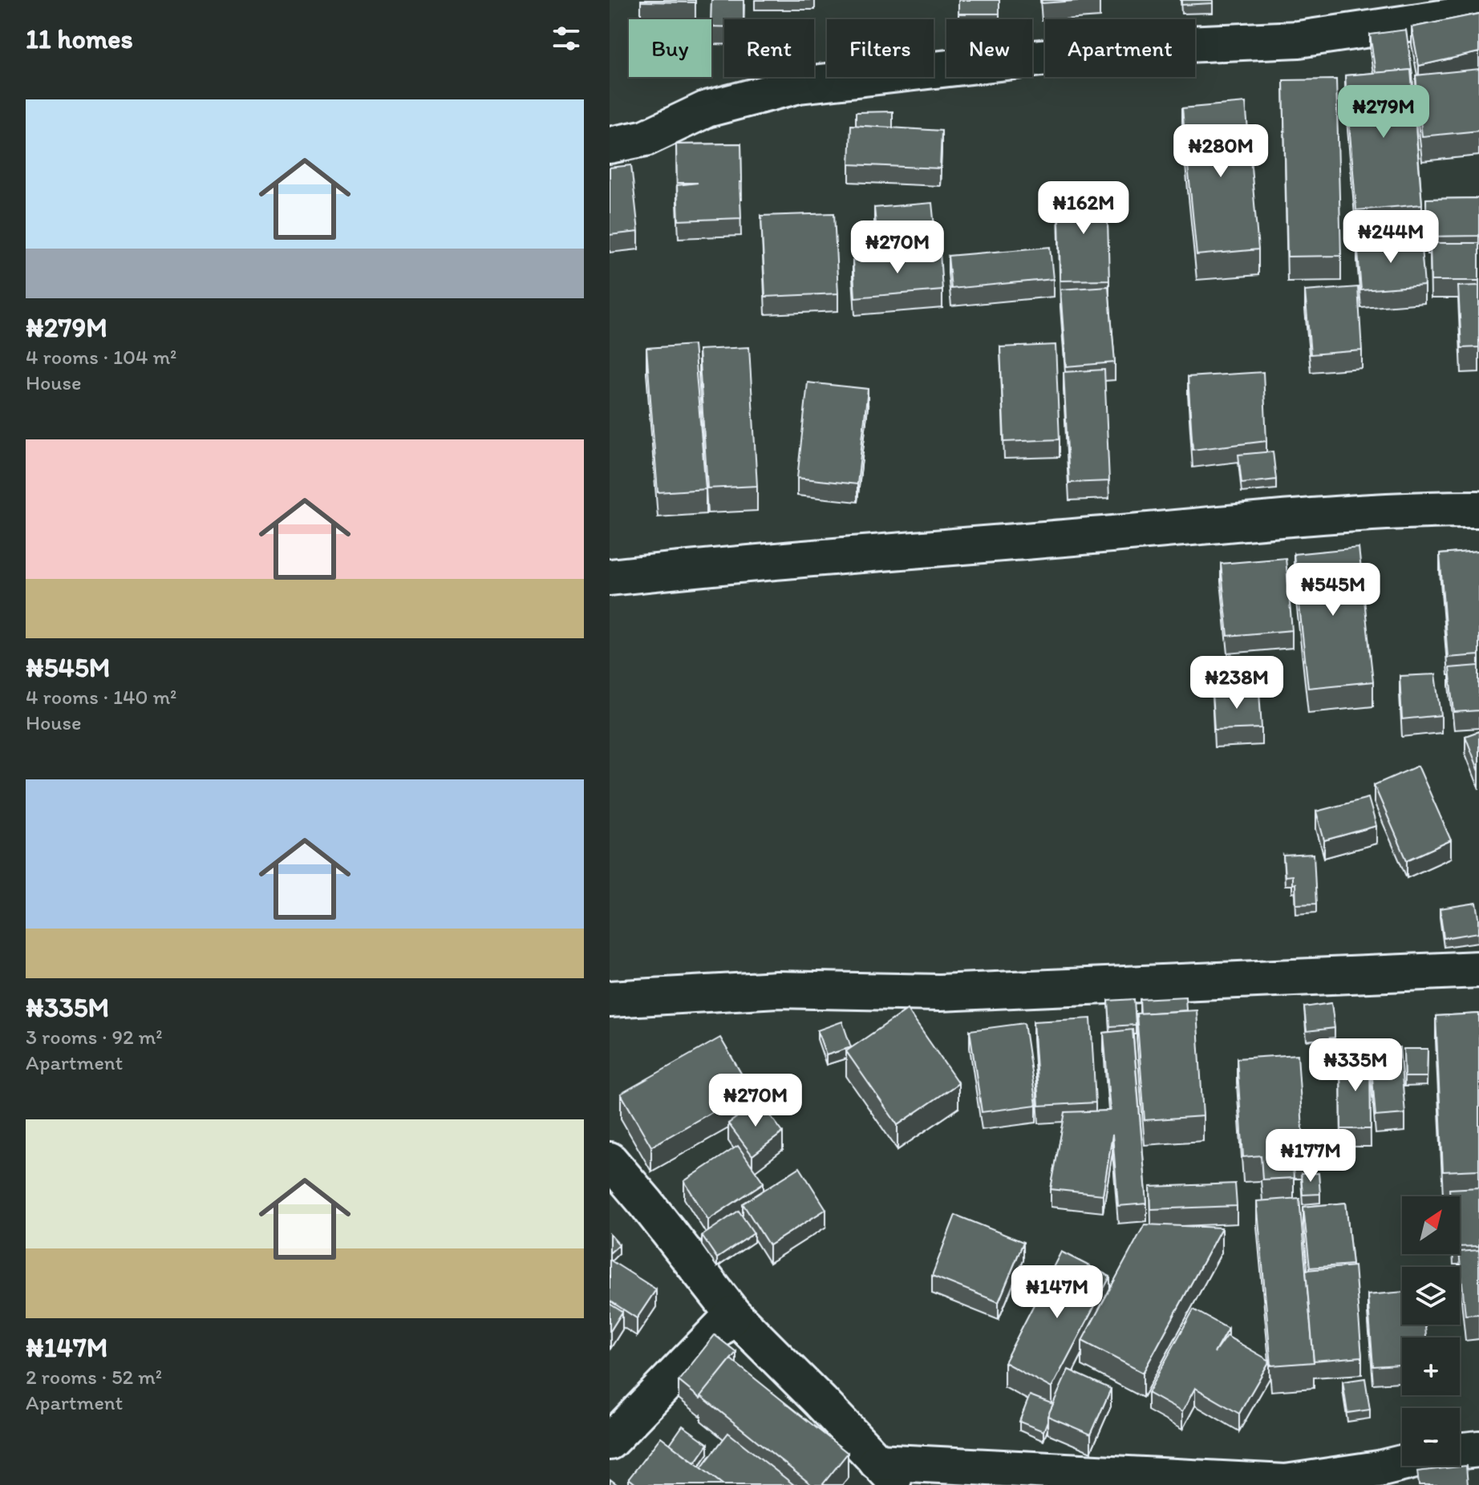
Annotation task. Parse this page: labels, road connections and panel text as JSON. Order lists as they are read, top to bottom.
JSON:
{
  "north": "top right",
  "page": {
    "heading": "11 homes",
    "chip": [
      "Buy",
      "Rent",
      "Filters",
      "New",
      "Apartment"
    ],
    "list": [
      {
        "name": "₦279M",
        "note": "4 rooms · 104 m² · House"
      },
      {
        "name": "₦545M",
        "note": "4 rooms · 140 m² · House"
      },
      {
        "name": "₦335M",
        "note": "3 rooms · 92 m² · Apartment"
      },
      {
        "name": "₦147M",
        "note": "2 rooms · 52 m² · Apartment"
      }
    ],
    "price": [
      "₦279M",
      "₦280M",
      "₦162M",
      "₦244M",
      "₦270M",
      "₦545M",
      "₦238M",
      "₦335M",
      "₦270M",
      "₦177M",
      "₦147M"
    ],
    "map_buttons": ["+", "−"]
  }
}
